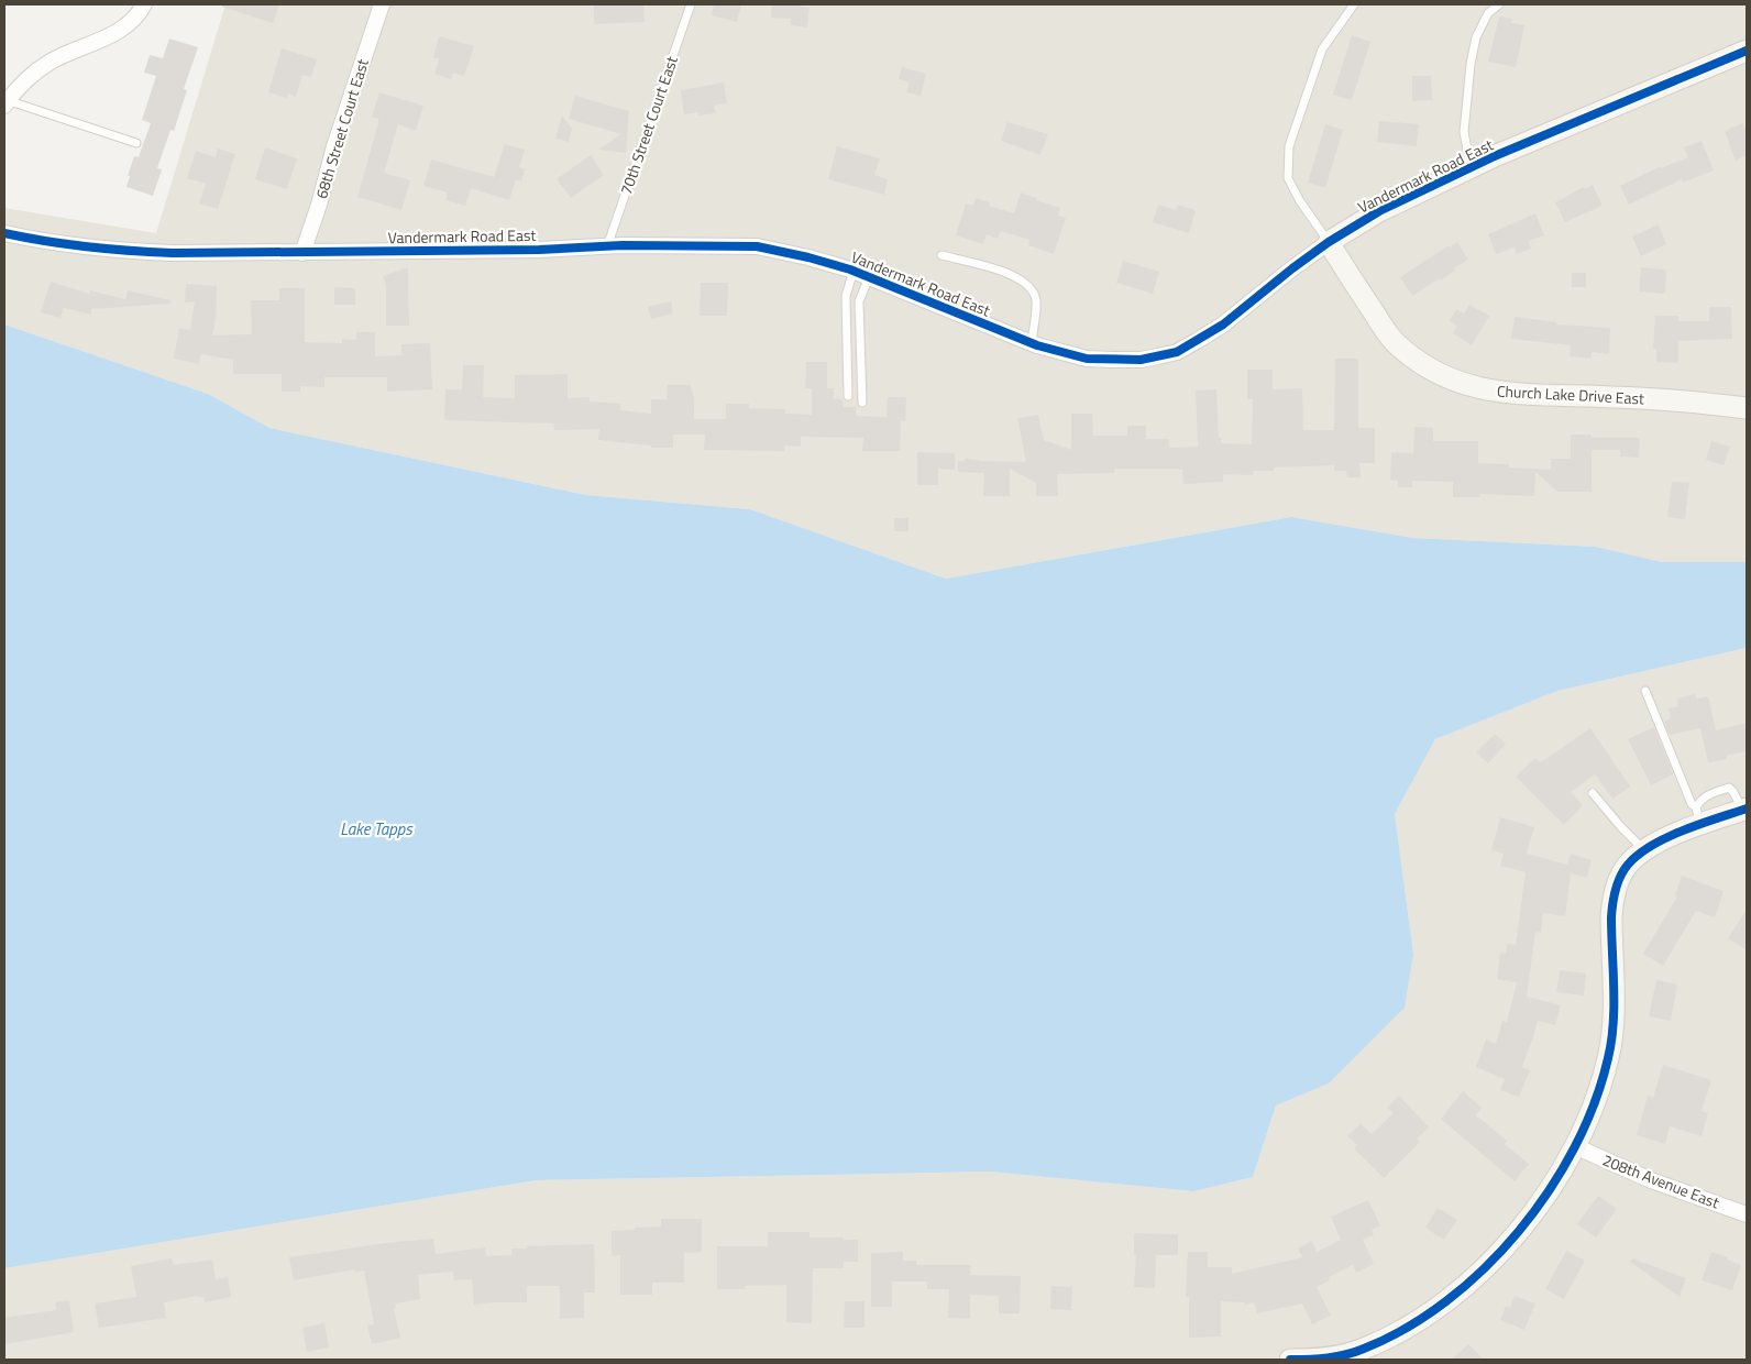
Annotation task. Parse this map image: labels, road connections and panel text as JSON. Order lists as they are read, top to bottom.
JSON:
{
  "streets": {
    "street": [
      "68th Street Court East",
      "Vandermark Road East",
      "Church Lake Drive East",
      "208th Avenue East"
    ],
    "lane": ["70th Street Court East"]
  },
  "crossings": [
    ["70th Street Court East", "Vandermark Road East"],
    ["68th Street Court East", "Vandermark Road East"],
    ["Vandermark Road East", "Church Lake Drive East"]
  ],
  "water": ["Lake Tapps"]
}
